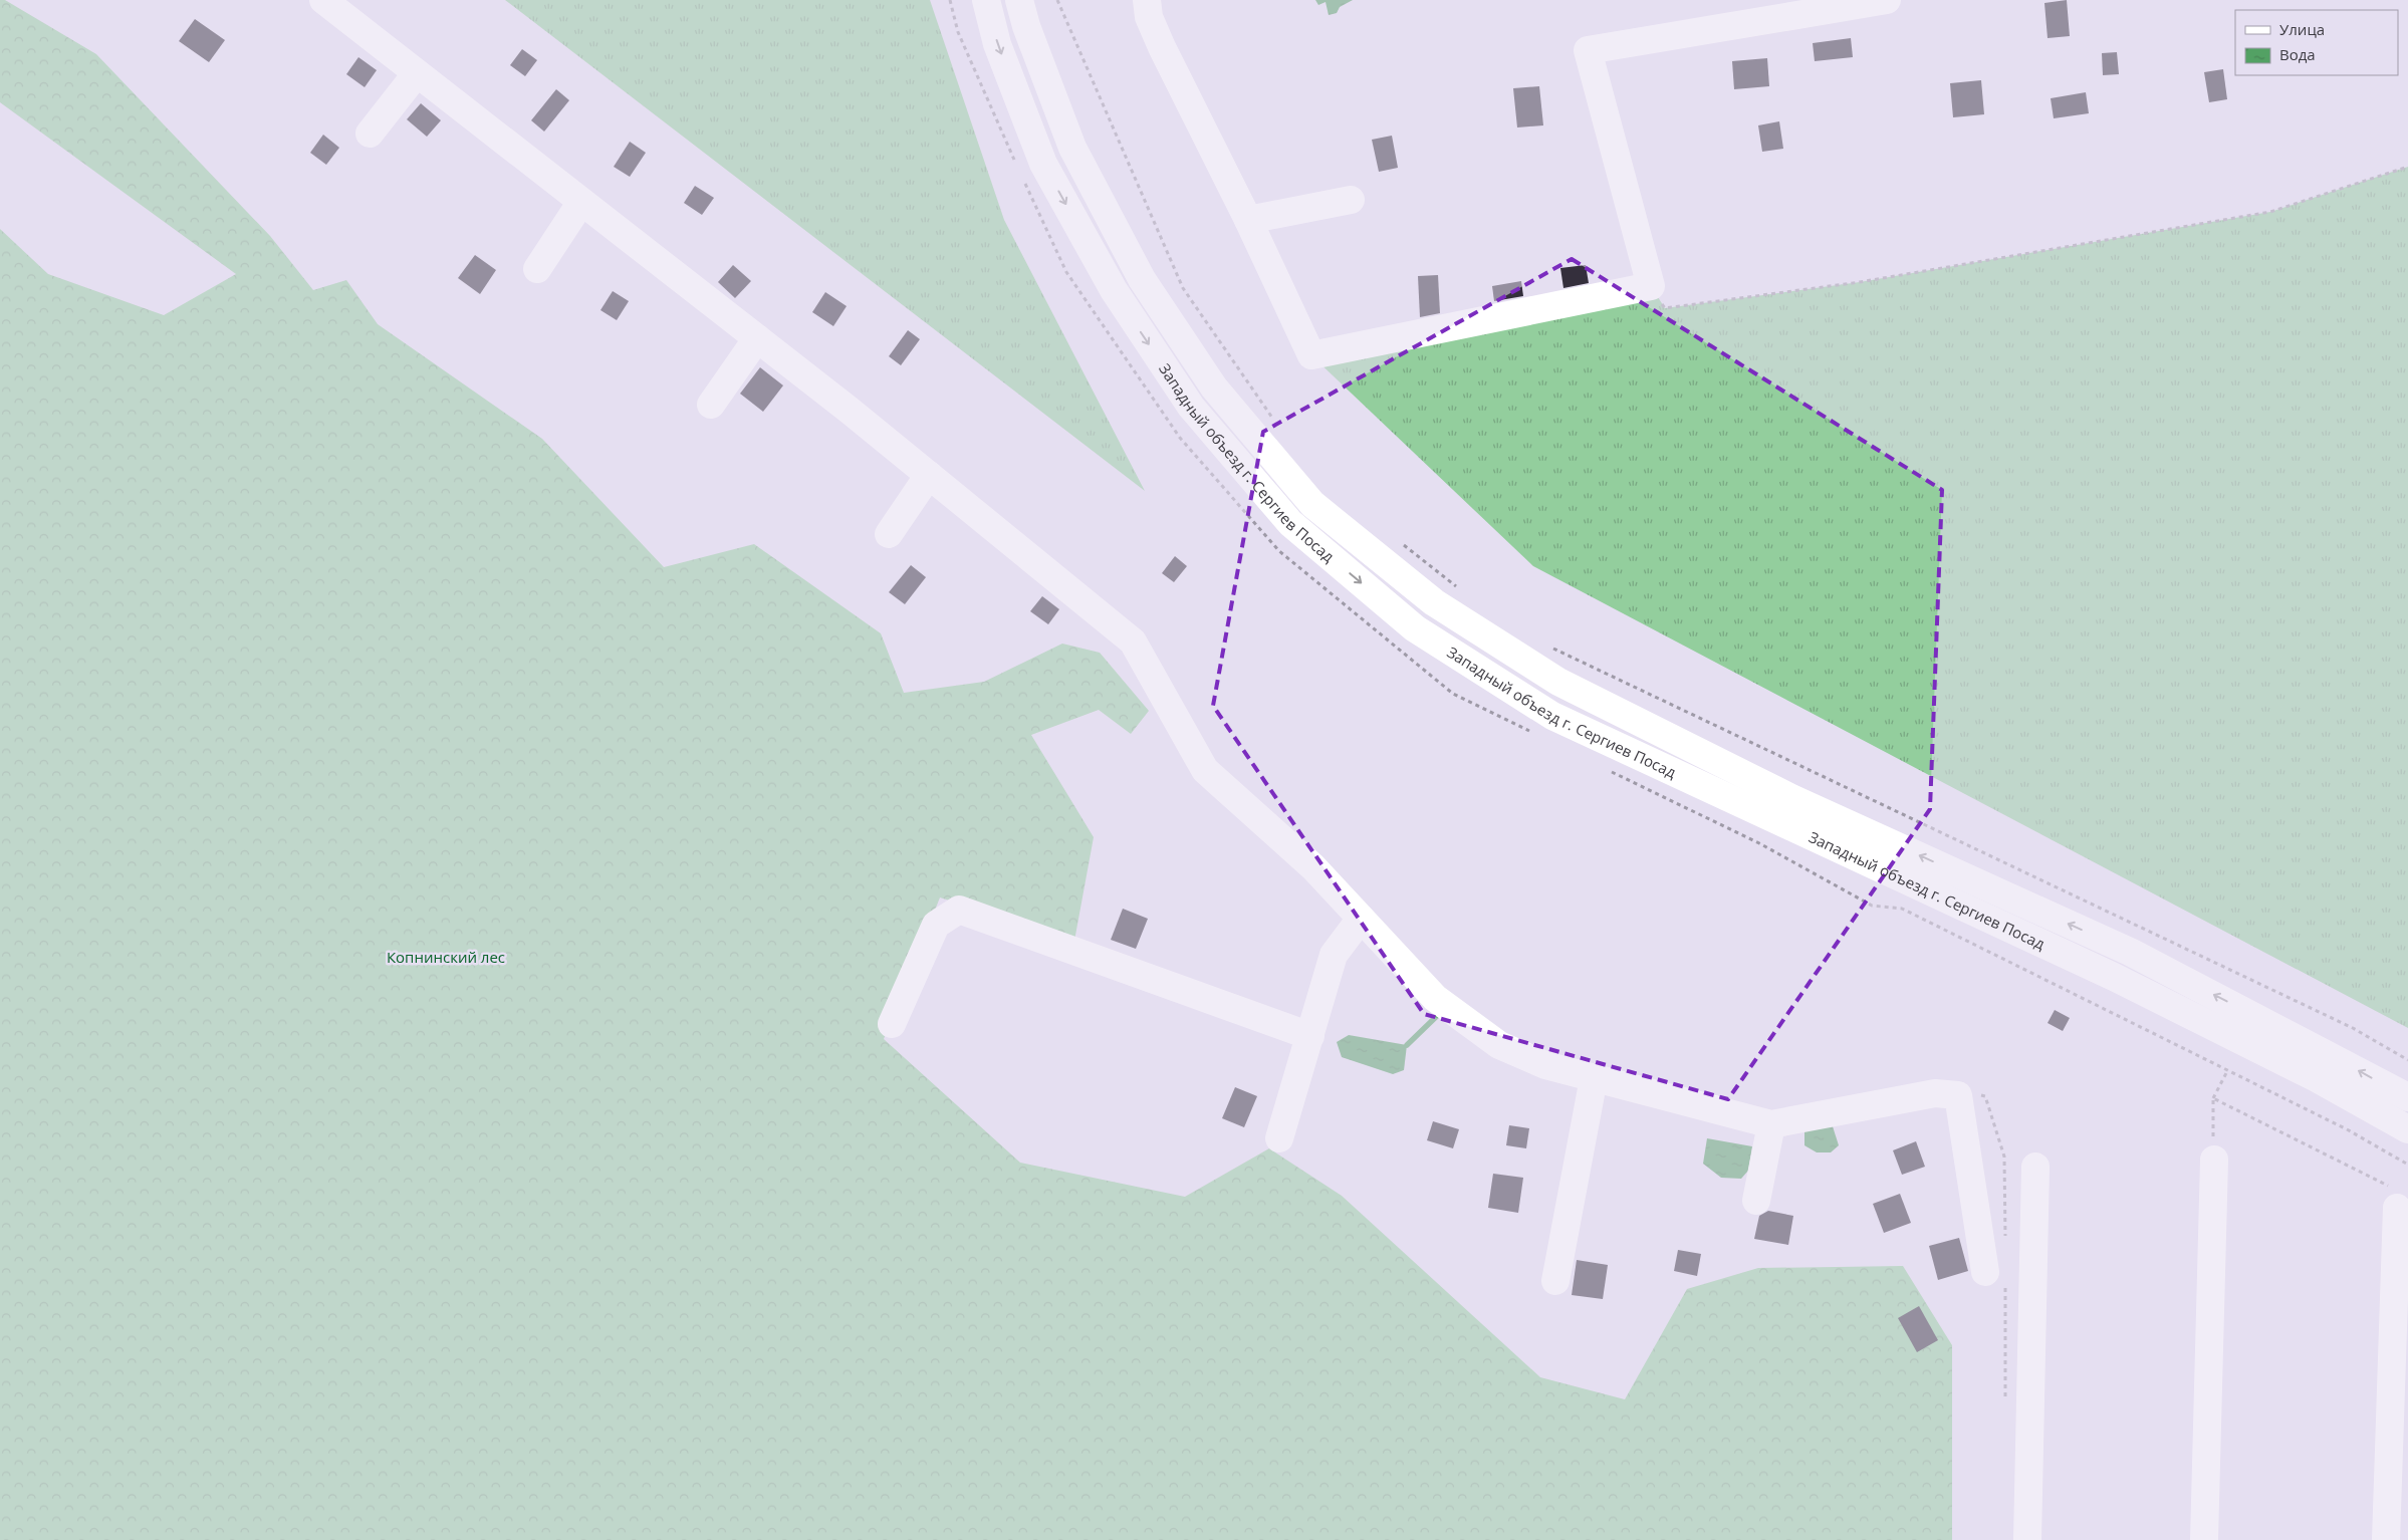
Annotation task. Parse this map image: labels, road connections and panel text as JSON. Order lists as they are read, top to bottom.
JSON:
{
  "streets": {
    "main road": ["Западный объезд г. Сергиев Посад"]
  },
  "parks": ["Копнинский лес"],
  "legend": ["Улица", "Вода"]
}
